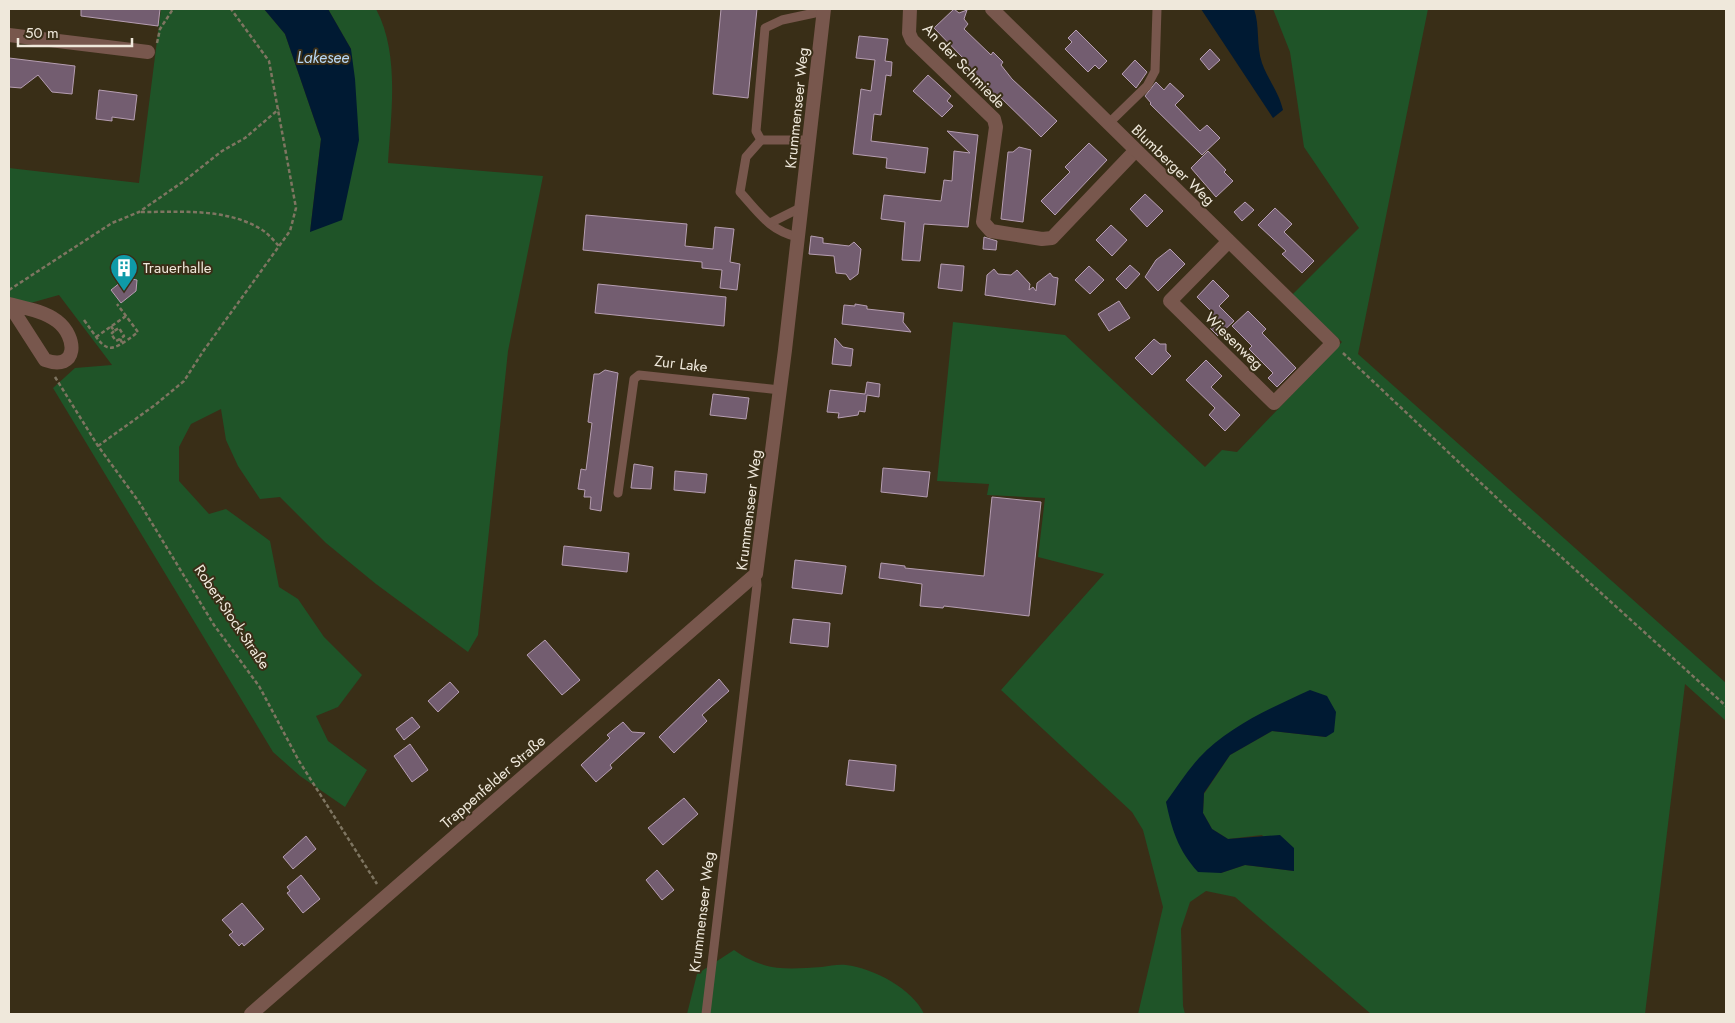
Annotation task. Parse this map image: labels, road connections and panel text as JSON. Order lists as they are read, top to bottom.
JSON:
{
  "streets": {
    "street": [
      "An der Schmiede",
      "Krummenseer Weg",
      "Blumberger Weg",
      "Wiesenweg",
      "Trappenfelder Straße"
    ],
    "lane": ["Zur Lake"],
    "path": ["Robert-Stock-Straße"]
  },
  "crossings": [
    ["An der Schmiede", "Blumberger Weg"],
    ["Krummenseer Weg", "Zur Lake"],
    ["Krummenseer Weg", "Trappenfelder Straße"],
    ["Blumberger Weg", "Wiesenweg"],
    ["Robert-Stock-Straße", "Trappenfelder Straße"]
  ],
  "water": ["Lakesee"],
  "places": {
    "building": ["Trauerhalle"]
  },
  "scale_bar": "50 m"
}
